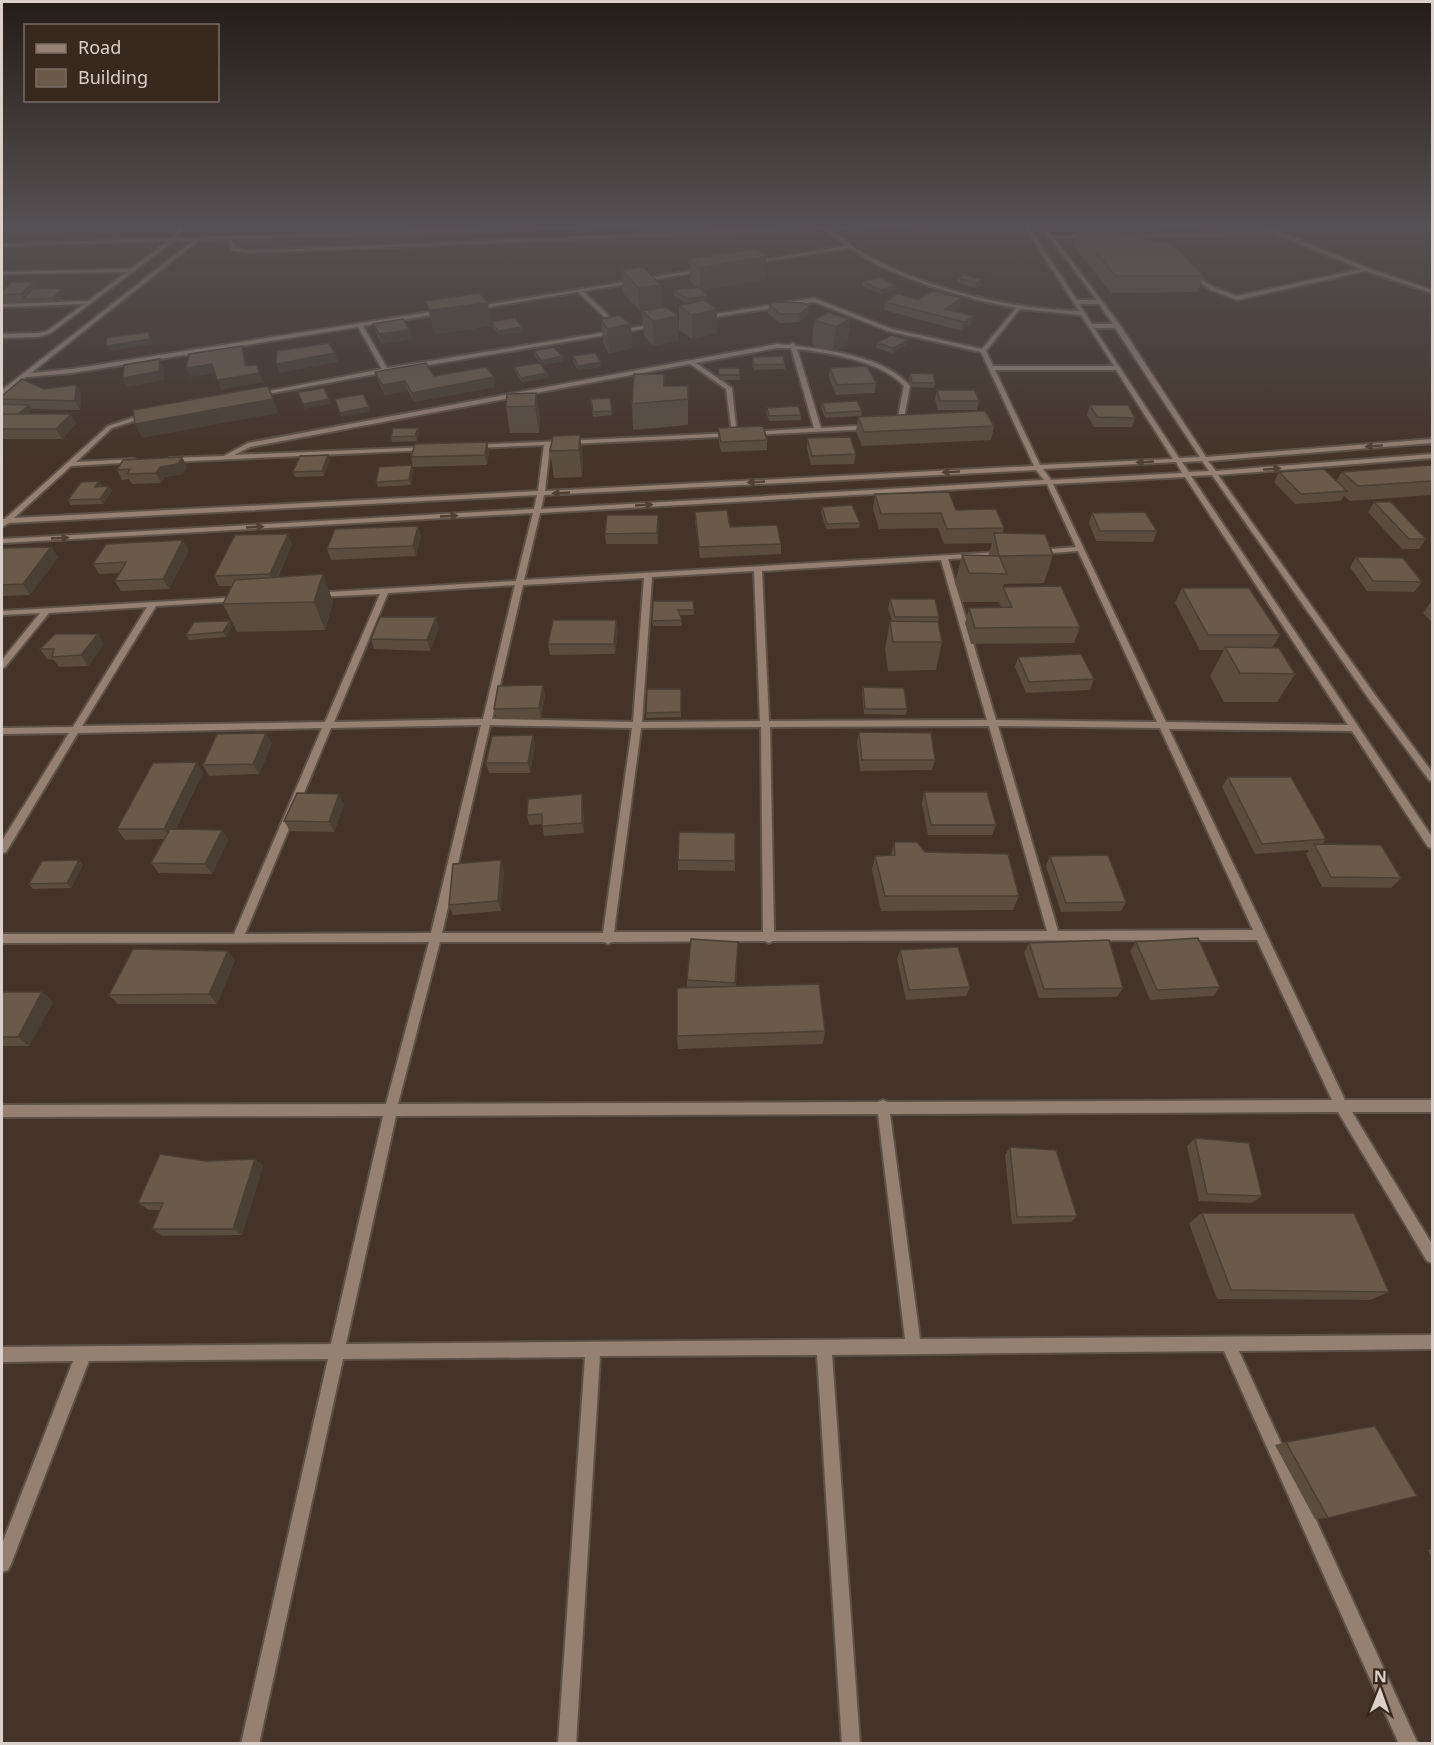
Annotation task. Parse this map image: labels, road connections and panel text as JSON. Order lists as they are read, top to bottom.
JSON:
{
  "legend": ["Road", "Building"],
  "north": "top"
}
